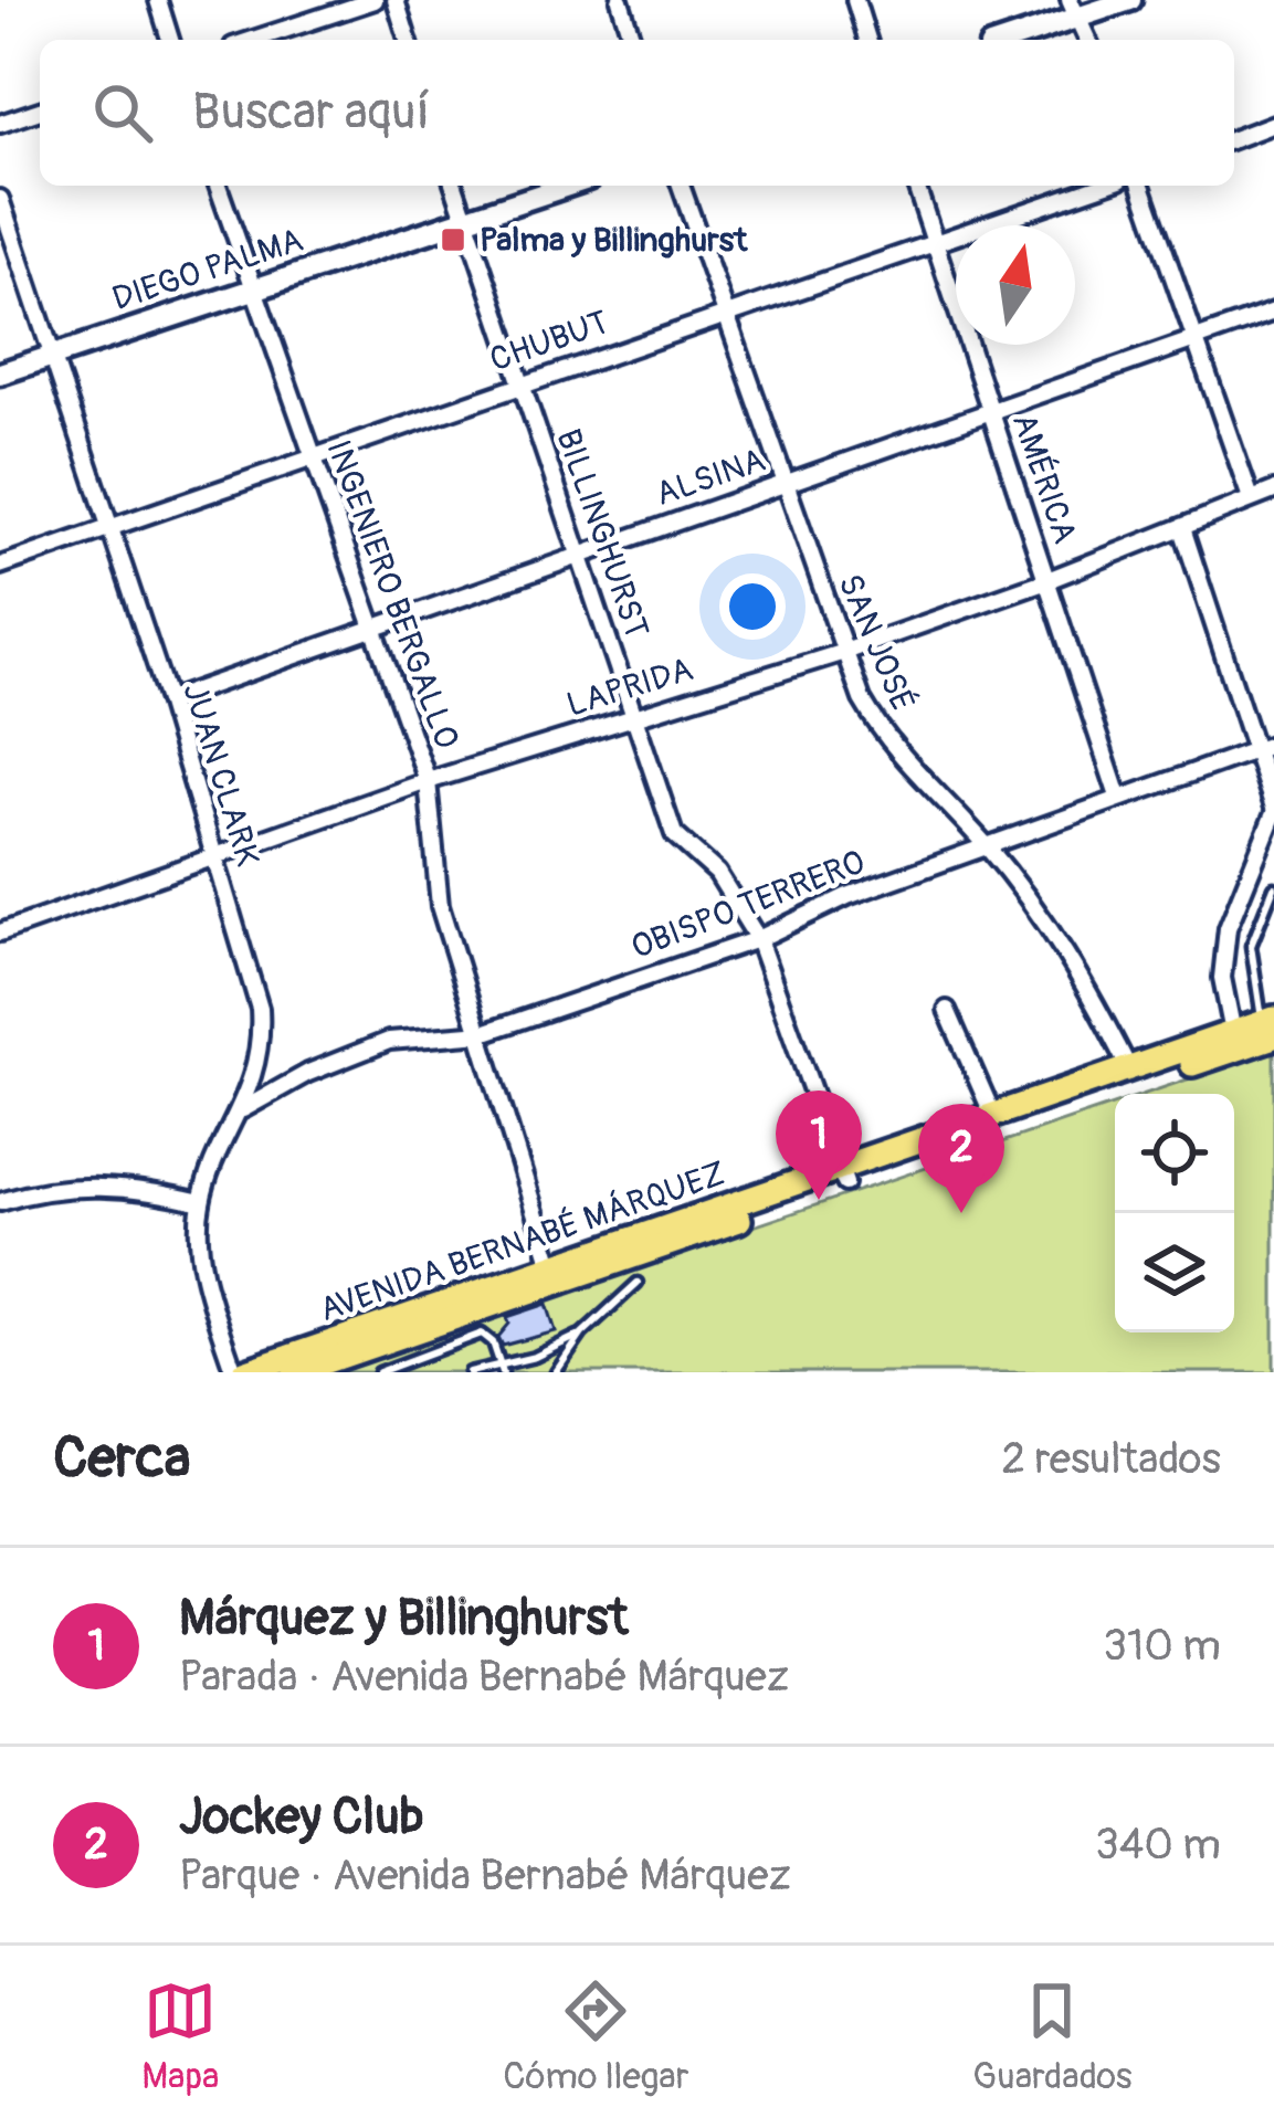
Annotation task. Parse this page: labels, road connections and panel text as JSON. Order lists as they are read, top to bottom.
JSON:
{
  "streets": {
    "main road": ["DIEGO PALMA", "AVENIDA BERNABÉ MÁRQUEZ"],
    "street": [
      "CHUBUT",
      "ALSINA",
      "AMÉRICA",
      "BILLINGHURST",
      "INGENIERO BERGALLO",
      "SAN JOSÉ",
      "LAPRIDA",
      "JUAN CLARK",
      "OBISPO TERRERO"
    ]
  },
  "crossings": [
    ["DIEGO PALMA", "BILLINGHURST"],
    ["DIEGO PALMA", "INGENIERO BERGALLO"],
    ["DIEGO PALMA", "JUAN CLARK"],
    ["CHUBUT", "AMÉRICA"],
    ["CHUBUT", "BILLINGHURST"],
    ["CHUBUT", "INGENIERO BERGALLO"],
    ["CHUBUT", "SAN JOSÉ"],
    ["CHUBUT", "JUAN CLARK"],
    ["ALSINA", "AMÉRICA"],
    ["ALSINA", "BILLINGHURST"],
    ["ALSINA", "INGENIERO BERGALLO"],
    ["ALSINA", "SAN JOSÉ"],
    ["ALSINA", "JUAN CLARK"],
    ["AMÉRICA", "LAPRIDA"],
    ["AMÉRICA", "OBISPO TERRERO"],
    ["BILLINGHURST", "LAPRIDA"],
    ["BILLINGHURST", "OBISPO TERRERO"],
    ["BILLINGHURST", "AVENIDA BERNABÉ MÁRQUEZ"],
    ["INGENIERO BERGALLO", "LAPRIDA"],
    ["INGENIERO BERGALLO", "OBISPO TERRERO"],
    ["INGENIERO BERGALLO", "AVENIDA BERNABÉ MÁRQUEZ"],
    ["SAN JOSÉ", "LAPRIDA"],
    ["SAN JOSÉ", "OBISPO TERRERO"],
    ["SAN JOSÉ", "AVENIDA BERNABÉ MÁRQUEZ"],
    ["LAPRIDA", "JUAN CLARK"],
    ["JUAN CLARK", "OBISPO TERRERO"],
    ["JUAN CLARK", "AVENIDA BERNABÉ MÁRQUEZ"]
  ],
  "places": {
    "transit": ["Palma y Billinghurst"]
  },
  "north": "top",
  "page": {
    "search": "Buscar aquí",
    "pins": ["1", "2"],
    "heading": ["Cerca", "2 resultados"],
    "list": [
      {
        "mark": "1",
        "name": "Márquez y Billinghurst",
        "note": "Parada · Avenida Bernabé Márquez",
        "value": "310 m"
      },
      {
        "mark": "2",
        "name": "Jockey Club",
        "note": "Parque · Avenida Bernabé Márquez",
        "value": "340 m"
      }
    ],
    "nav": ["Mapa", "Cómo llegar", "Guardados"]
  }
}
